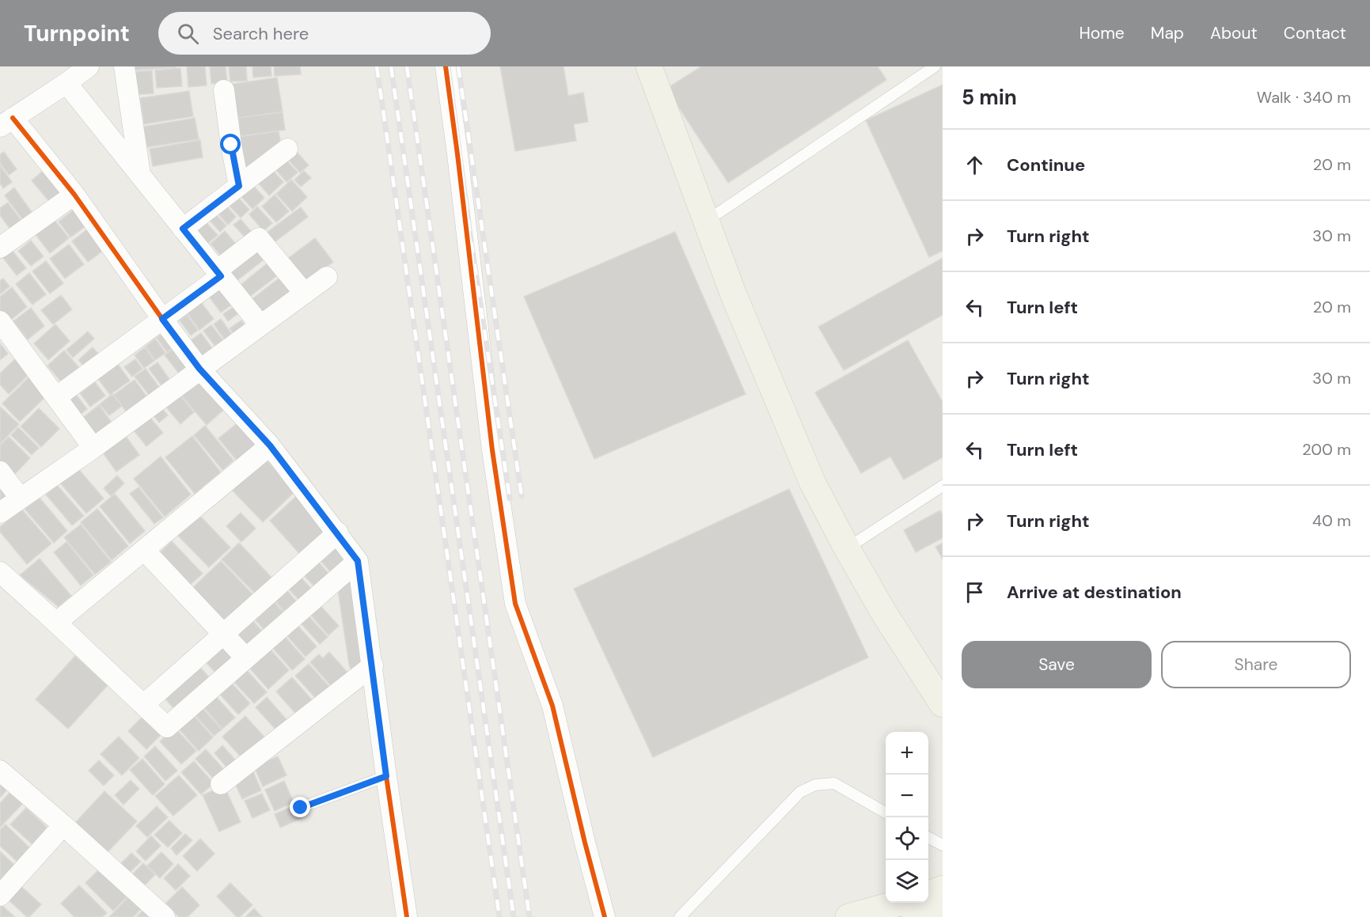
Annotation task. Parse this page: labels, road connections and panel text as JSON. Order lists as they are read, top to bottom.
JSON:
{
  "page": {
    "header": "Turnpoint",
    "search": "Search here",
    "nav": [
      "Home",
      "Map",
      "About",
      "Contact"
    ],
    "heading": ["5 min", "Walk · 340 m"],
    "list": [
      ["Continue", "20 m"],
      ["Turn right", "30 m"],
      ["Turn left", "20 m"],
      ["Turn right", "30 m"],
      ["Turn left", "200 m"],
      ["Turn right", "40 m"],
      "Arrive at destination"
    ],
    "buttons": ["Save", "Share"],
    "map_buttons": ["+", "−"]
  }
}
